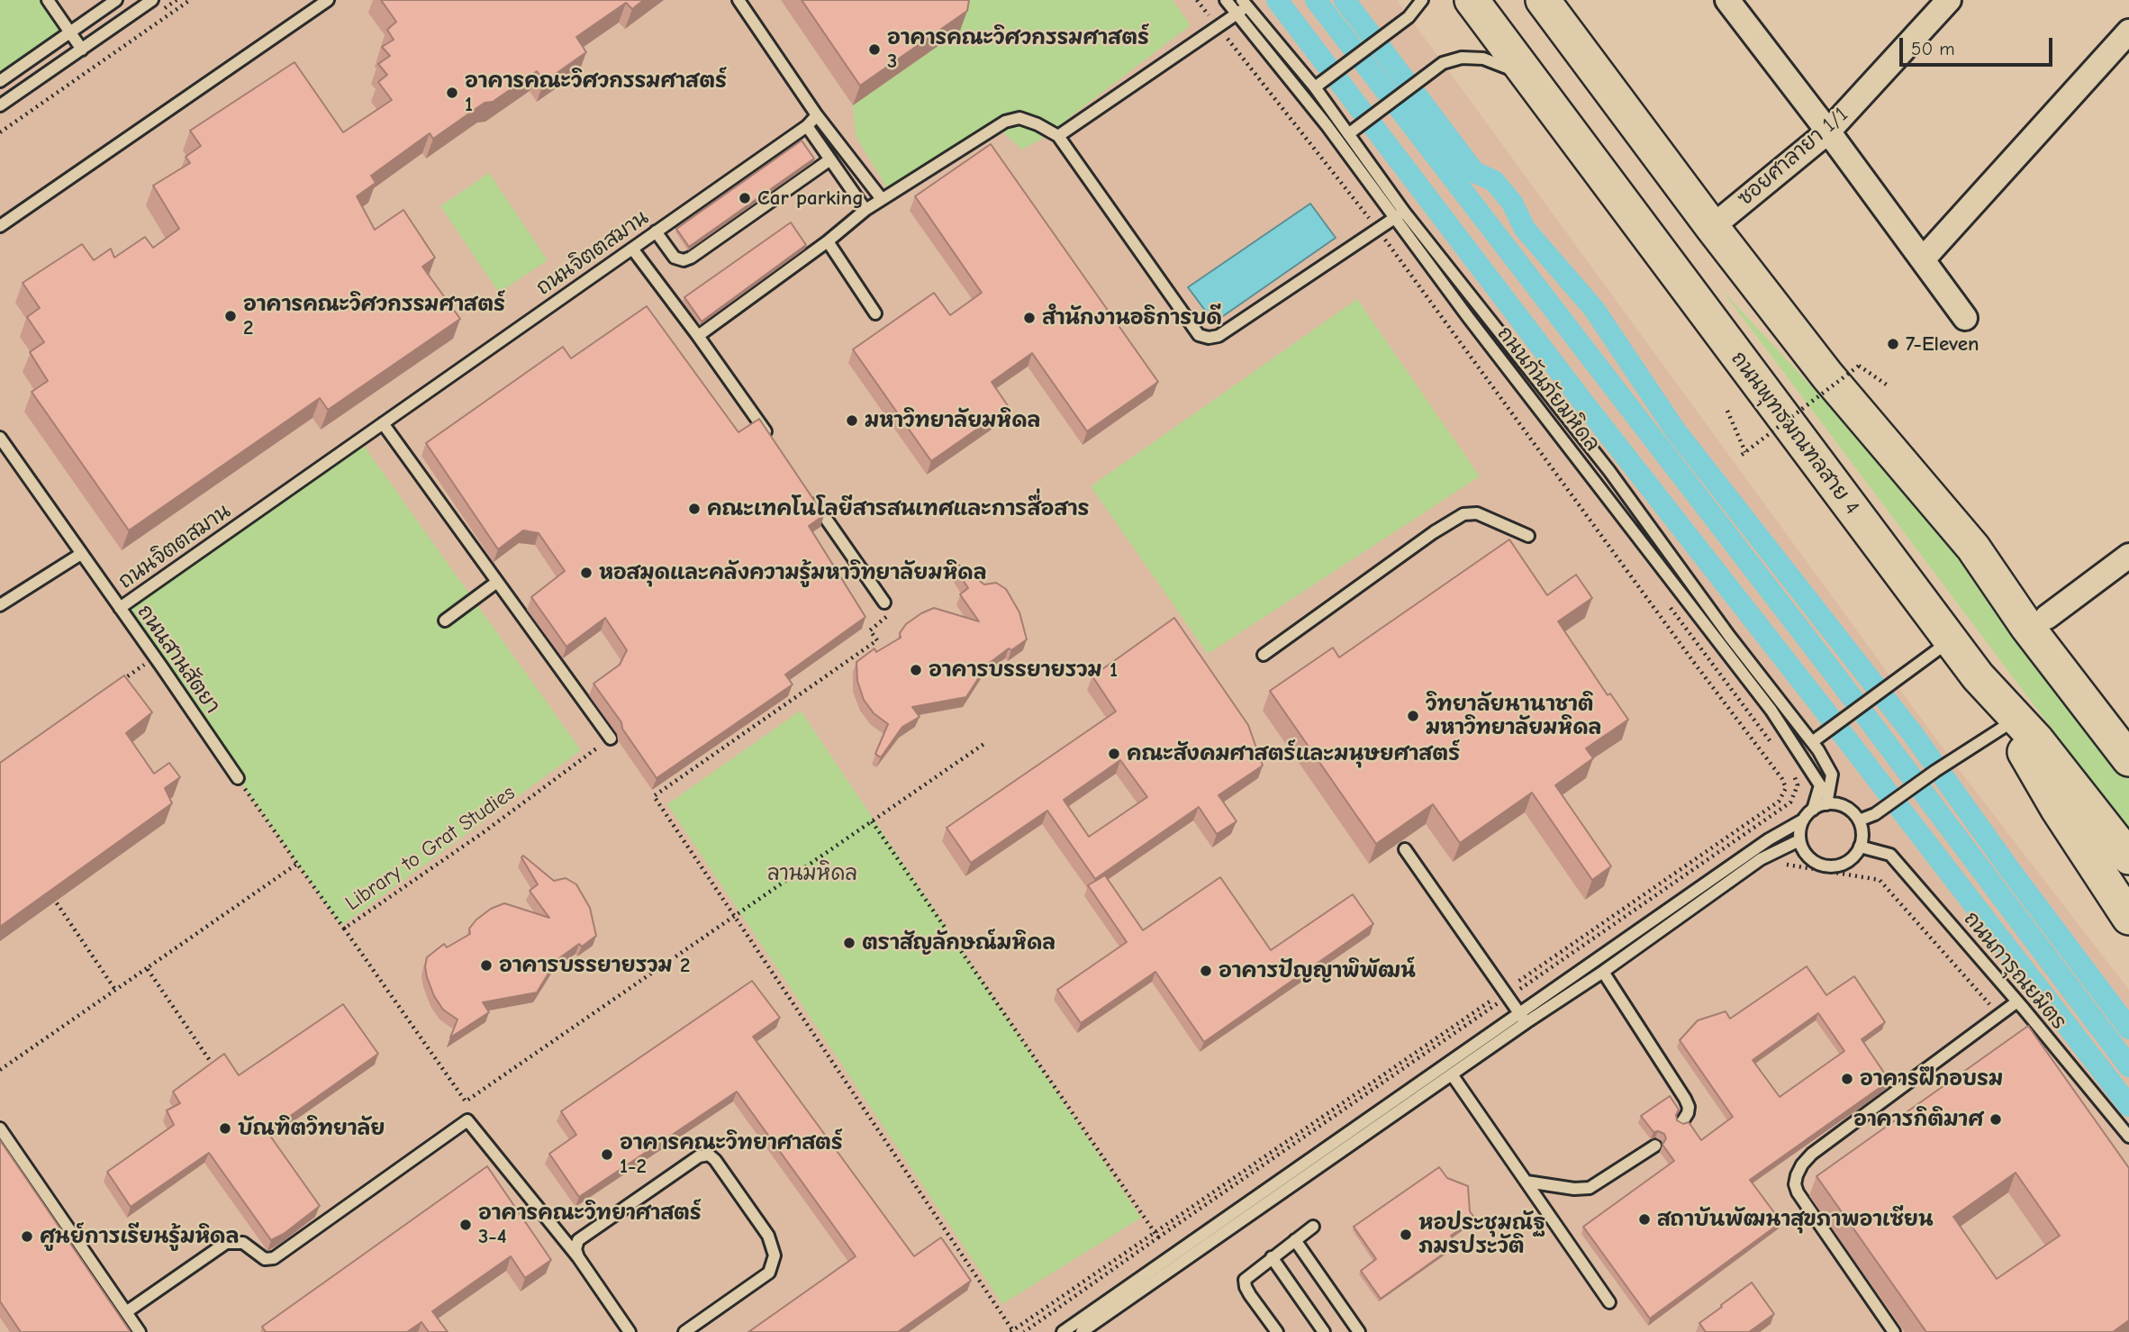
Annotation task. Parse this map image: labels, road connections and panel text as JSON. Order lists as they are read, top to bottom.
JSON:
{
  "streets": {
    "main road": ["ถนนพุทธมณฑลสาย 4"],
    "street": ["ซอยศาลายา 1/1"],
    "lane": [
      "ถนนจิตตสมาน",
      "ถนนกันภัยมหิดล",
      "ถนนสานสัตยา",
      "ถนนการุณยมิตร"
    ],
    "path": ["Library to Grat Studies"]
  },
  "crossings": [
    ["ถนนจิตตสมาน", "ถนนสานสัตยา"],
    ["ถนนกันภัยมหิดล", "ถนนการุณยมิตร"],
    ["ถนนสานสัตยา", "Library to Grat Studies"]
  ],
  "parks": ["ลานมหิดล"],
  "places": [
    "อาคารคณะวิศวกรรมศาสตร์ 3",
    "อาคารคณะวิศวกรรมศาสตร์ 1",
    "Car parking",
    "อาคารคณะวิศวกรรมศาสตร์ 2",
    "สำนักงานอธิการบดี",
    "7-Eleven",
    "มหาวิทยาลัยมหิดล",
    "คณะเทคโนโลยีสารสนเทศและการสื่อสาร",
    "หอสมุดและคลังความรู้มหาวิทยาลัยมหิดล",
    "อาคารบรรยายรวม 1",
    "วิทยาลัยนานาชาติ มหาวิทยาลัยมหิดล",
    "คณะสังคมศาสตร์และมนุษยศาสตร์",
    "ตราสัญลักษณ์มหิดล",
    "อาคารบรรยายรวม 2",
    "อาคารปัญญาพิพัฒน์",
    "อาคารฝึกอบรม",
    "อาคารกิติมาศ",
    "บัณฑิตวิทยาลัย",
    "อาคารคณะวิทยาศาสตร์ 1-2",
    "สถาบันพัฒนาสุขภาพอาเซียน",
    "อาคารคณะวิทยาศาสตร์ 3-4",
    "หอประชุมณัฐ ภมรประวัติ",
    "ศูนย์การเรียนรู้มหิดล"
  ],
  "scale_bar": "50 m"
}
